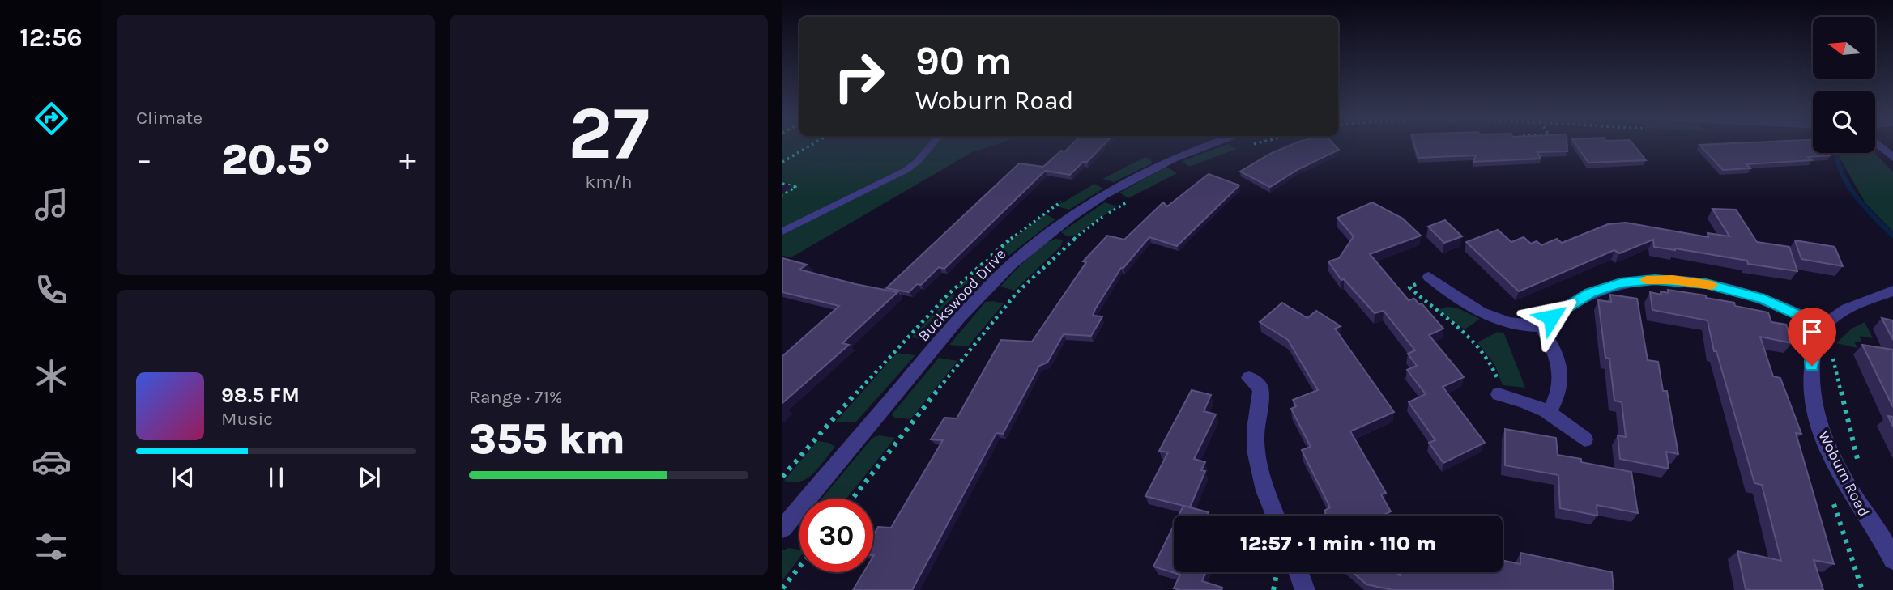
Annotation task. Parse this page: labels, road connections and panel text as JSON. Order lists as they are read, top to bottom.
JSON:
{
  "streets": {
    "street": ["Buckswood Drive", "Woburn Road"]
  },
  "north": "left",
  "page": {
    "tabs": "12:56",
    "tile": [
      "Climate",
      ["27", "km/h"],
      ["Range · 71%", "355 km"]
    ],
    "turn": ["90 m", "Woburn Road"],
    "heat": ["−", "20.5°", "+"],
    "song": ["98.5 FM", "Music"],
    "limit": "30",
    "trip": "12:57 · 1 min · 110 m"
  }
}
